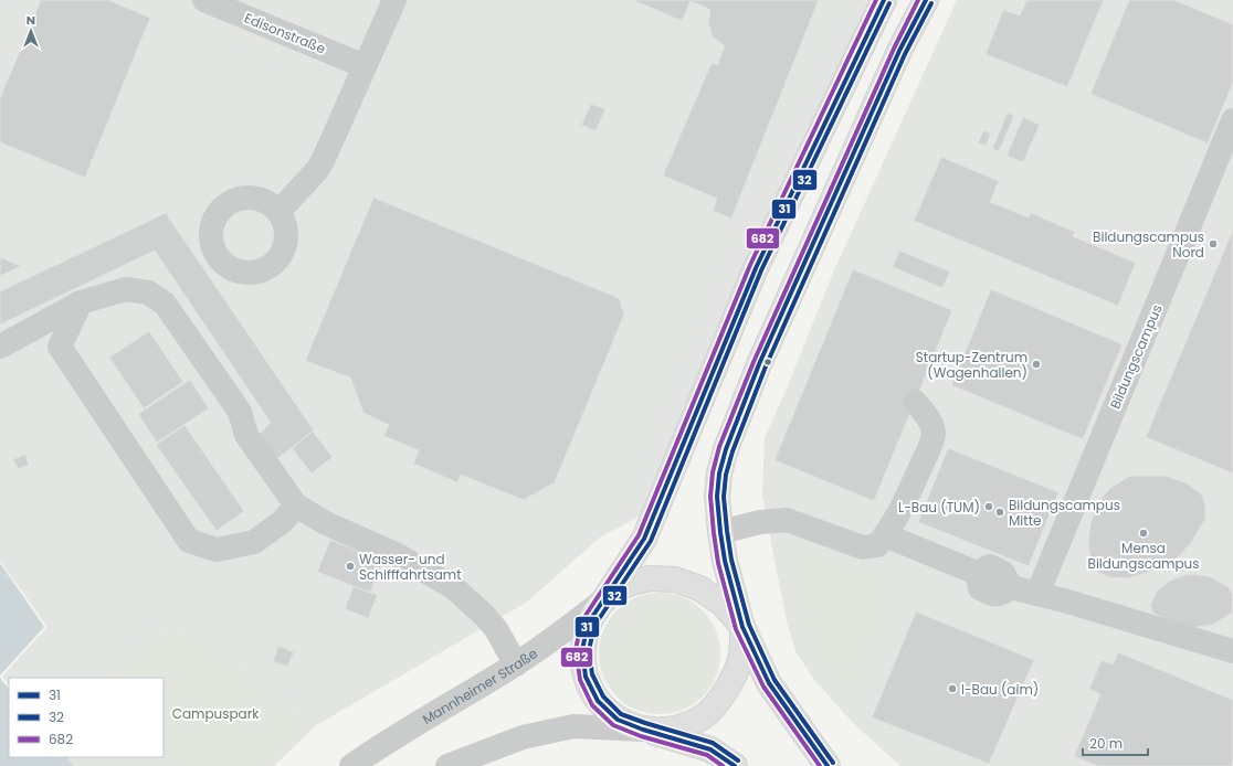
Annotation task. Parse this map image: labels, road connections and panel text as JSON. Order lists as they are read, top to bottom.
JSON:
{
  "streets": {
    "street": ["Edisonstraße", "Bildungscampus", "Mannheimer Straße"]
  },
  "parks": ["Campuspark"],
  "places": [
    "Bildungscampus Nord",
    "Startup-Zentrum (Wagenhallen)",
    "L-Bau (TUM)",
    "Bildungscampus Mitte",
    "Mensa Bildungscampus",
    "Wasser- und Schifffahrtsamt",
    "I-Bau (aim)"
  ],
  "lines": ["transit line 31", "transit line 682", "transit line 32"],
  "legend": ["31", "32", "682"],
  "scale_bar": "20 m",
  "north": "top"
}
